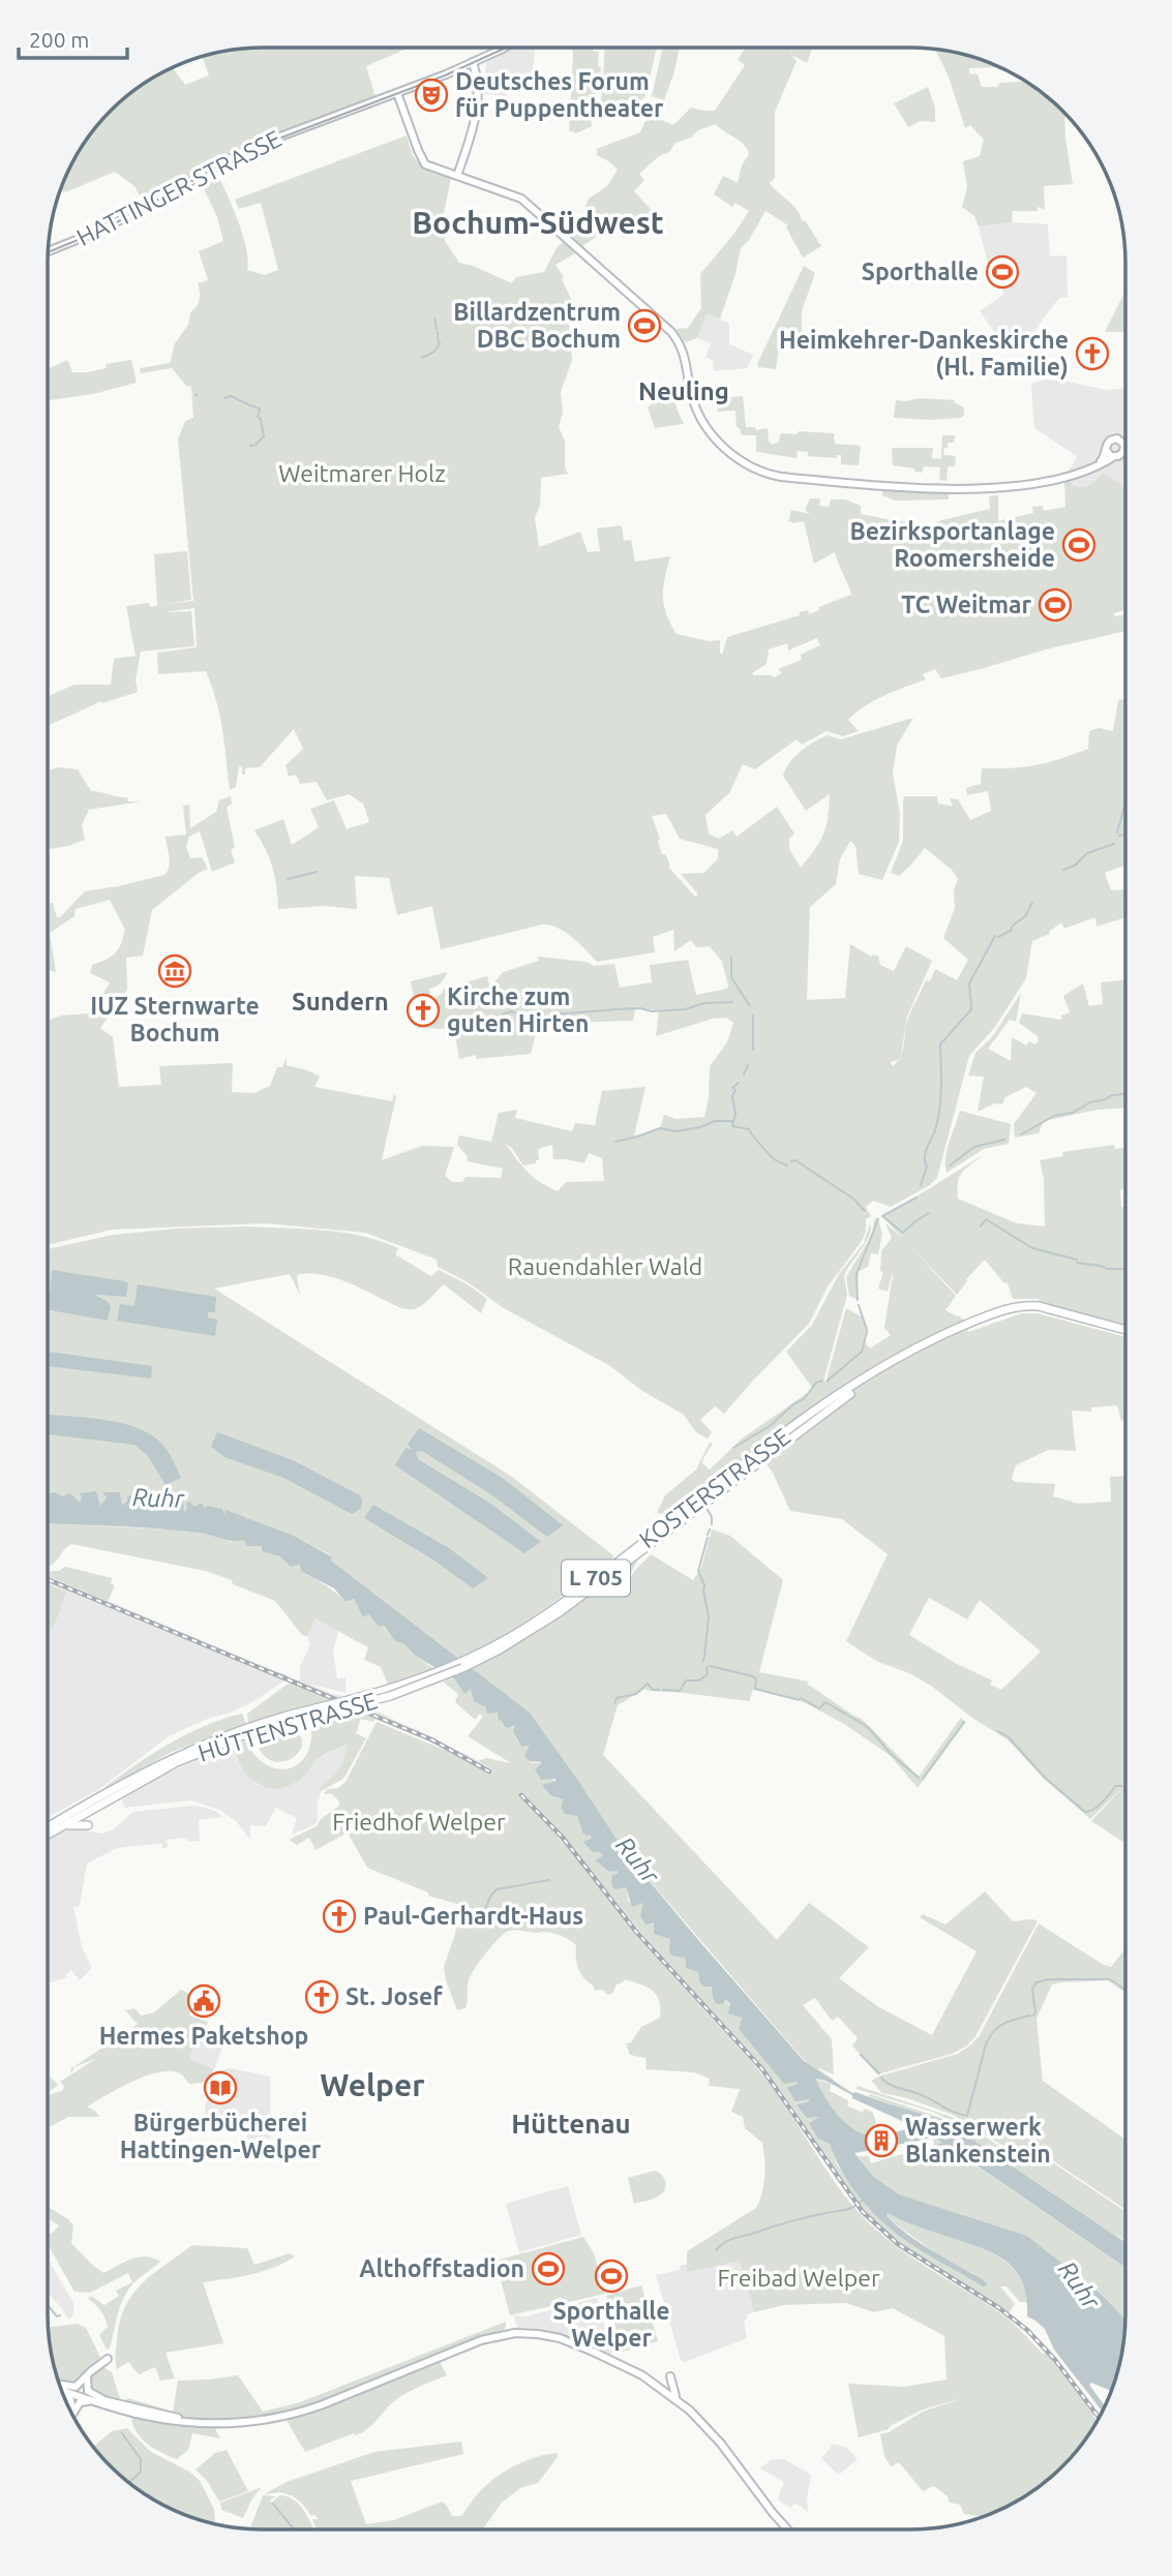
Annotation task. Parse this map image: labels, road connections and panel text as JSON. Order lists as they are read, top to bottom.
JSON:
{
  "streets": {
    "main road": [
      "HATTINGER STRASSE",
      "KOSTERSTRASSE",
      "L 705",
      "HÜTTENSTRASSE"
    ]
  },
  "crossings": [
    ["KOSTERSTRASSE", "HÜTTENSTRASSE"]
  ],
  "districts": [
    "Bochum-Südwest",
    "Neuling",
    "Sundern",
    "Welper",
    "Hüttenau"
  ],
  "water": ["Ruhr"],
  "parks": [
    "Weitmarer Holz",
    "Rauendahler Wald",
    "Friedhof Welper",
    "Freibad Welper"
  ],
  "places": {
    "theatre": ["Deutsches Forum für Puppentheater"],
    "sports": [
      "Sporthalle",
      "Billardzentrum DBC Bochum",
      "Bezirksportanlage Roomersheide",
      "TC Weitmar",
      "Althoffstadion",
      "Sporthalle Welper"
    ],
    "church": [
      "Heimkehrer-Dankeskirche (Hl. Familie)",
      "Kirche zum guten Hirten",
      "Paul-Gerhardt-Haus",
      "St. Josef"
    ],
    "museum": ["IUZ Sternwarte Bochum"],
    "public building": ["Hermes Paketshop"],
    "library": ["Bürgerbücherei Hattingen-Welper"],
    "building": ["Wasserwerk Blankenstein"]
  },
  "scale_bar": "200 m"
}
